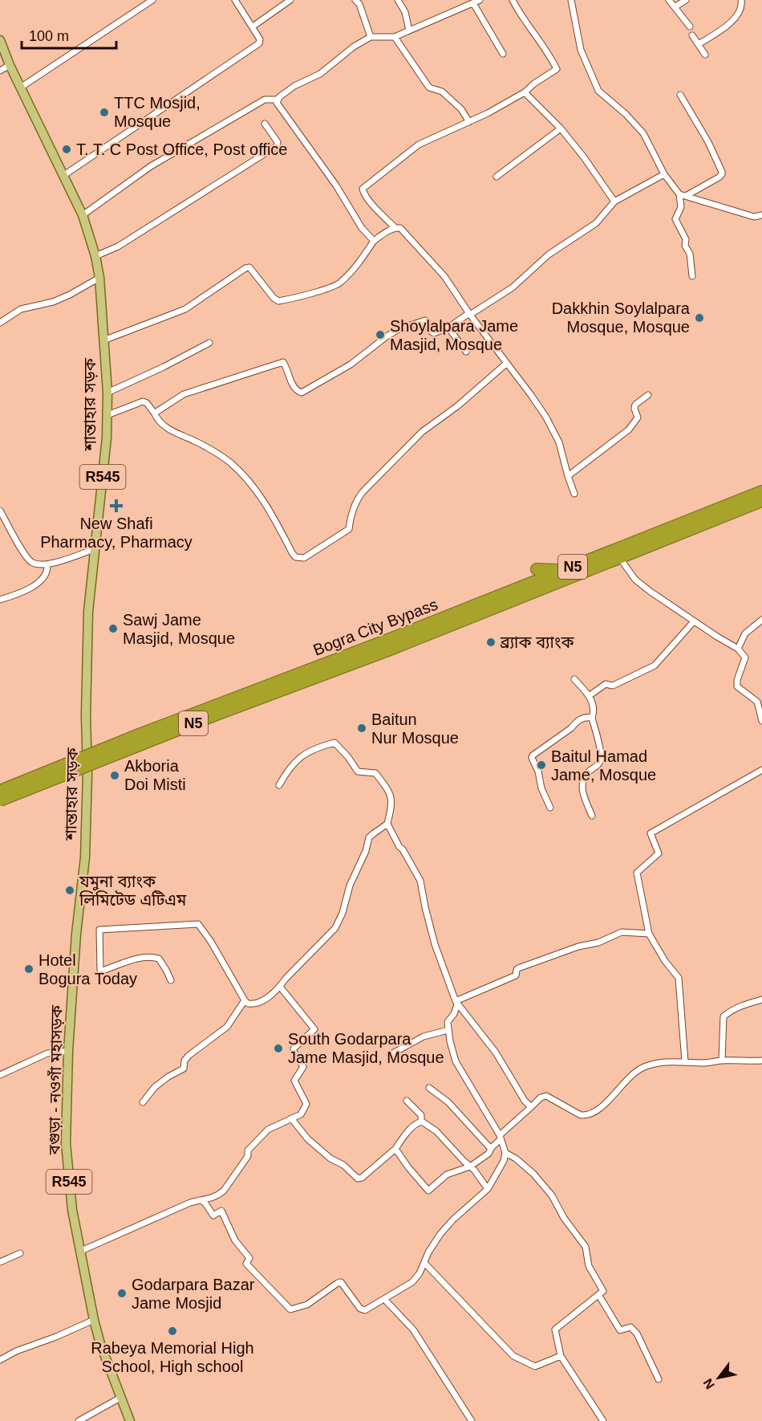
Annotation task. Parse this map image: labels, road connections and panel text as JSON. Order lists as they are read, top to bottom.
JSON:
{
  "streets": {
    "highway": ["N5", "Bogra City Bypass"],
    "main road": ["শান্তাহার সড়ক", "R545", "বগুড়া - নওগাঁ মহাসড়ক"]
  },
  "crossings": [
    ["শান্তাহার সড়ক", "বগুড়া - নওগাঁ মহাসড়ক"]
  ],
  "places": {
    "other": [
      "TTC Mosjid, Mosque",
      "T. T. C Post Office, Post office",
      "Dakkhin Soylalpara Mosque, Mosque",
      "Shoylalpara Jame Masjid, Mosque",
      "Sawj Jame Masjid, Mosque",
      "ব্র্যাক ব্যাংক",
      "Baitun Nur Mosque",
      "Baitul Hamad Jame, Mosque",
      "Akboria Doi Misti",
      "যমুনা ব্যাংক লিমিটেড এটিএম",
      "Hotel Bogura Today",
      "South Godarpara Jame Masjid, Mosque",
      "Godarpara Bazar Jame Mosjid",
      "Rabeya Memorial High School, High school"
    ],
    "health": ["New Shafi Pharmacy, Pharmacy"]
  },
  "scale_bar": "100 m",
  "north": "bottom left"
}
